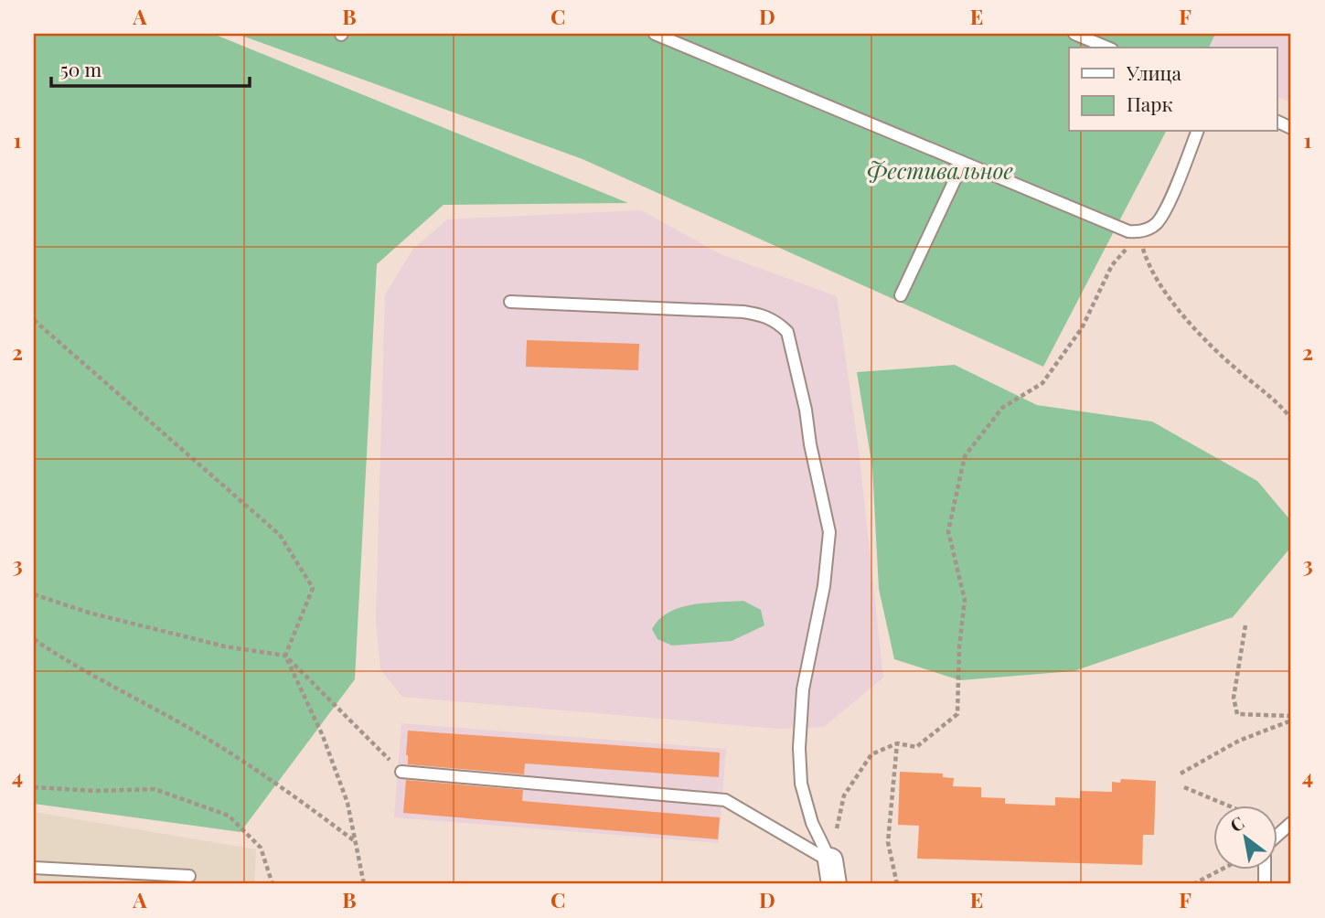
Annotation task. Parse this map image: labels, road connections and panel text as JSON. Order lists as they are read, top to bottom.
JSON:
{
  "parks": ["Фестивальное"],
  "legend": ["Улица", "Парк"],
  "scale_bar": "50 m",
  "north": "top left",
  "grid": {
    "columns": [
      "A",
      "B",
      "C",
      "D",
      "E",
      "F"
    ],
    "rows": [
      "1",
      "2",
      "3",
      "4"
    ]
  }
}
